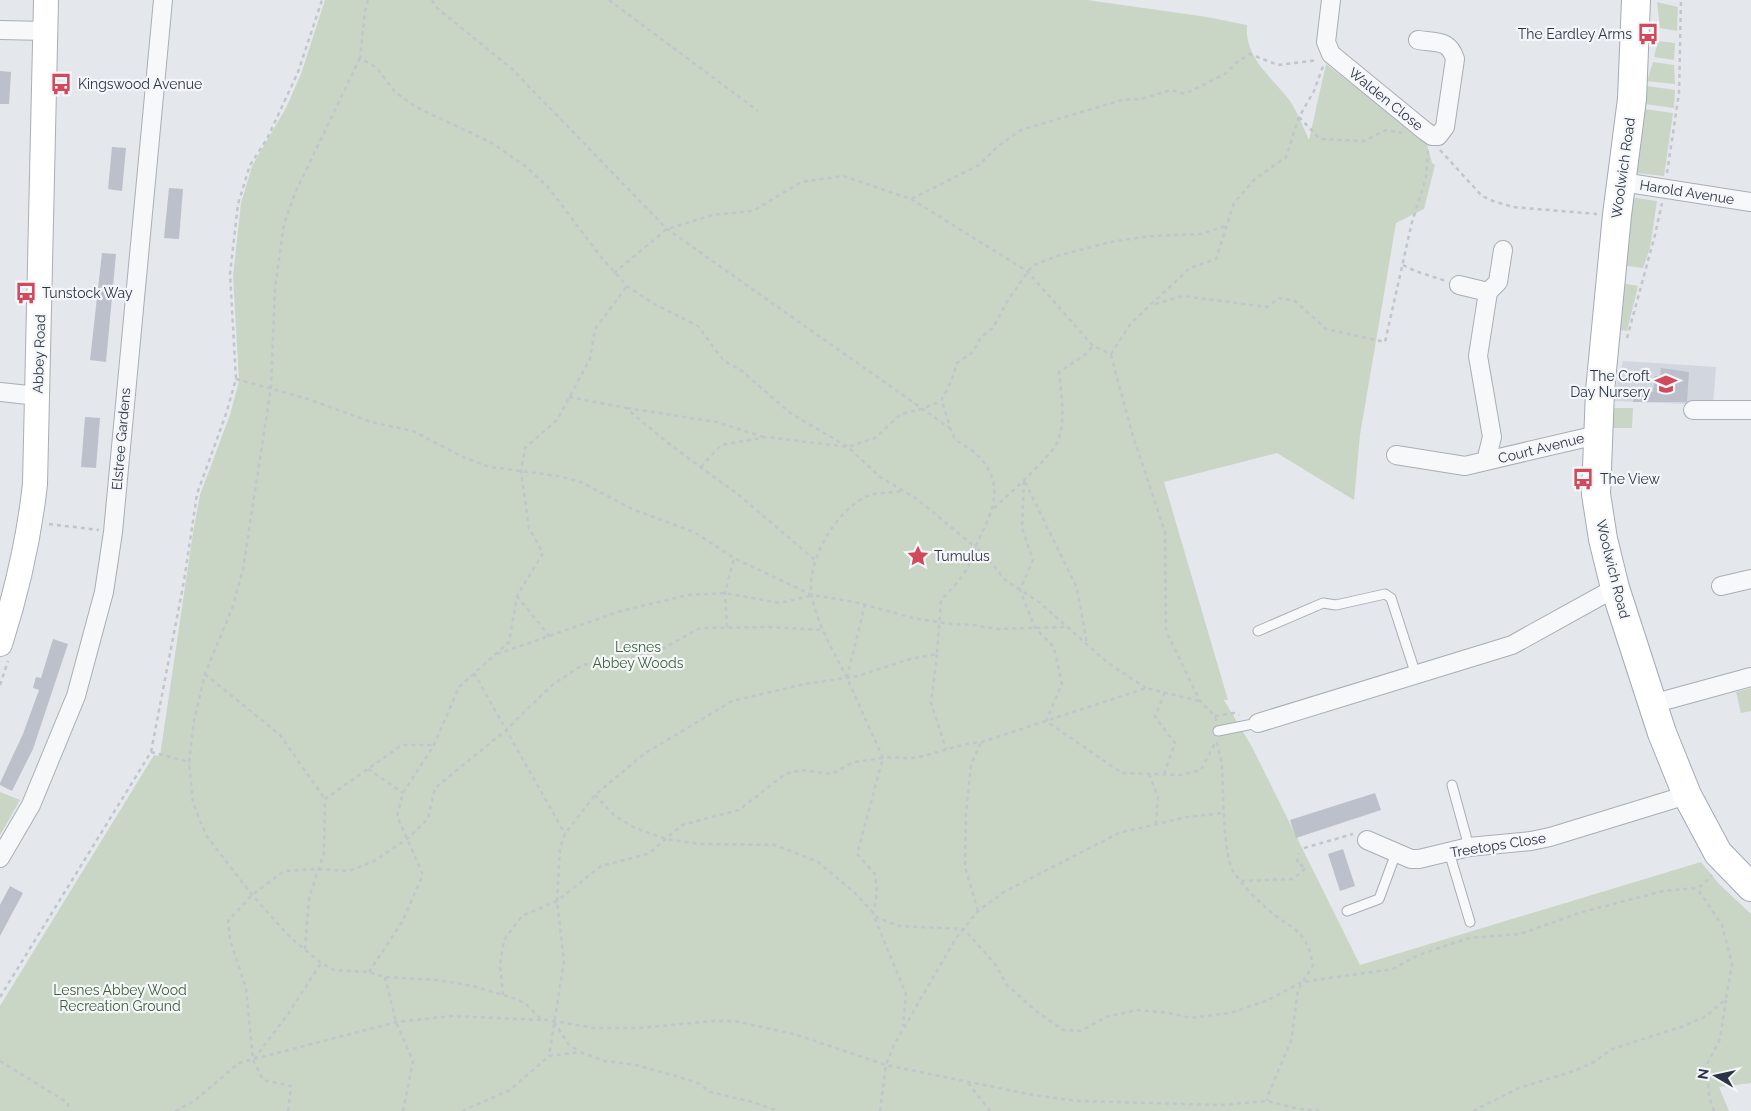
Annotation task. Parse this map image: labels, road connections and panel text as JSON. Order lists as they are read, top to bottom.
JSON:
{
  "streets": {
    "main road": ["Woolwich Road", "Abbey Road"],
    "street": [
      "Walden Close",
      "Harold Avenue",
      "Elstree Gardens",
      "Court Avenue",
      "Treetops Close"
    ]
  },
  "crossings": [
    ["Woolwich Road", "Harold Avenue"],
    ["Woolwich Road", "Court Avenue"],
    ["Woolwich Road", "Treetops Close"]
  ],
  "parks": ["Lesnes Abbey Woods", "Lesnes Abbey Wood Recreation Ground"],
  "places": {
    "bus stop": [
      "The Eardley Arms",
      "Kingswood Avenue",
      "Tunstock Way",
      "The View"
    ],
    "school or university": ["The Croft Day Nursery"],
    "place": ["Tumulus"]
  },
  "north": "left"
}
